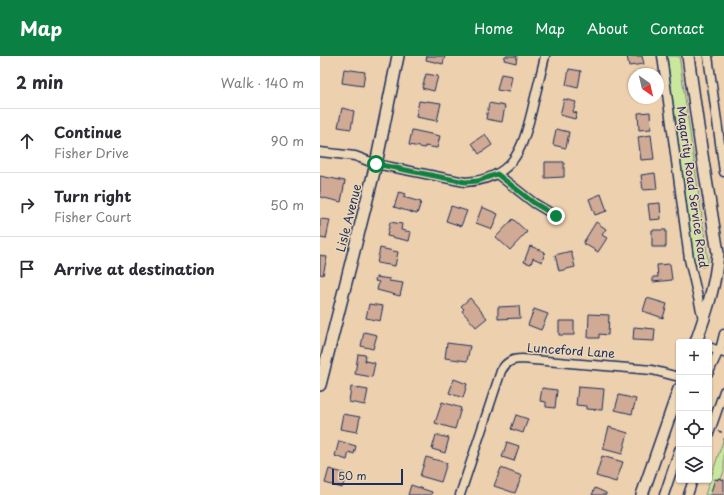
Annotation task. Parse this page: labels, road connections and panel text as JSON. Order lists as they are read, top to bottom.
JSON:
{
  "streets": {
    "main road": ["Lisle Avenue"],
    "street": ["Magarity Road Service Road", "Lunceford Lane"]
  },
  "scale_bar": "50 m",
  "north": "bottom right",
  "page": {
    "header": "Map",
    "nav": [
      "Home",
      "Map",
      "About",
      "Contact"
    ],
    "heading": ["2 min", "Walk · 140 m"],
    "list": [
      ["Continue", "Fisher Drive", "90 m"],
      ["Turn right", "Fisher Court", "50 m"],
      "Arrive at destination"
    ],
    "map_buttons": ["+", "−"],
    "scale": "50 m"
  }
}
